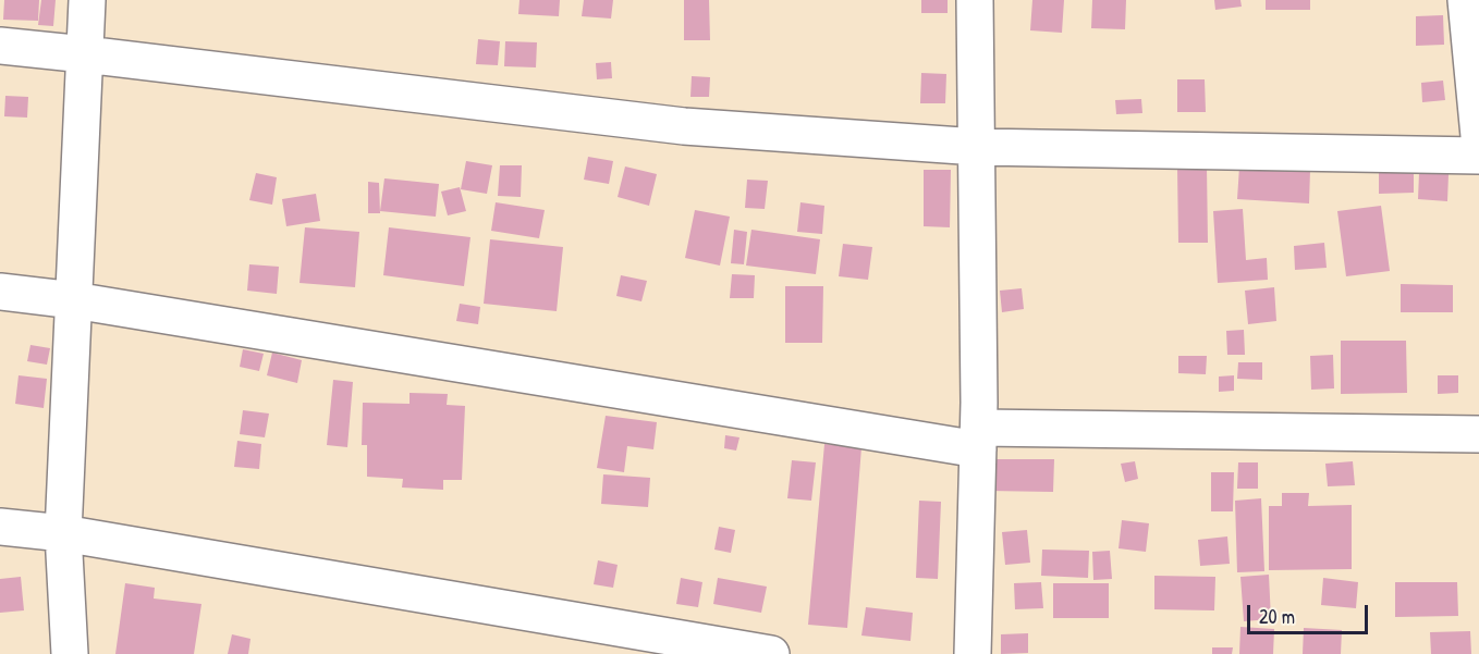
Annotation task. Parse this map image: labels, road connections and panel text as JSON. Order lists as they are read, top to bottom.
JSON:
{
  "scale_bar": "20 m"
}
